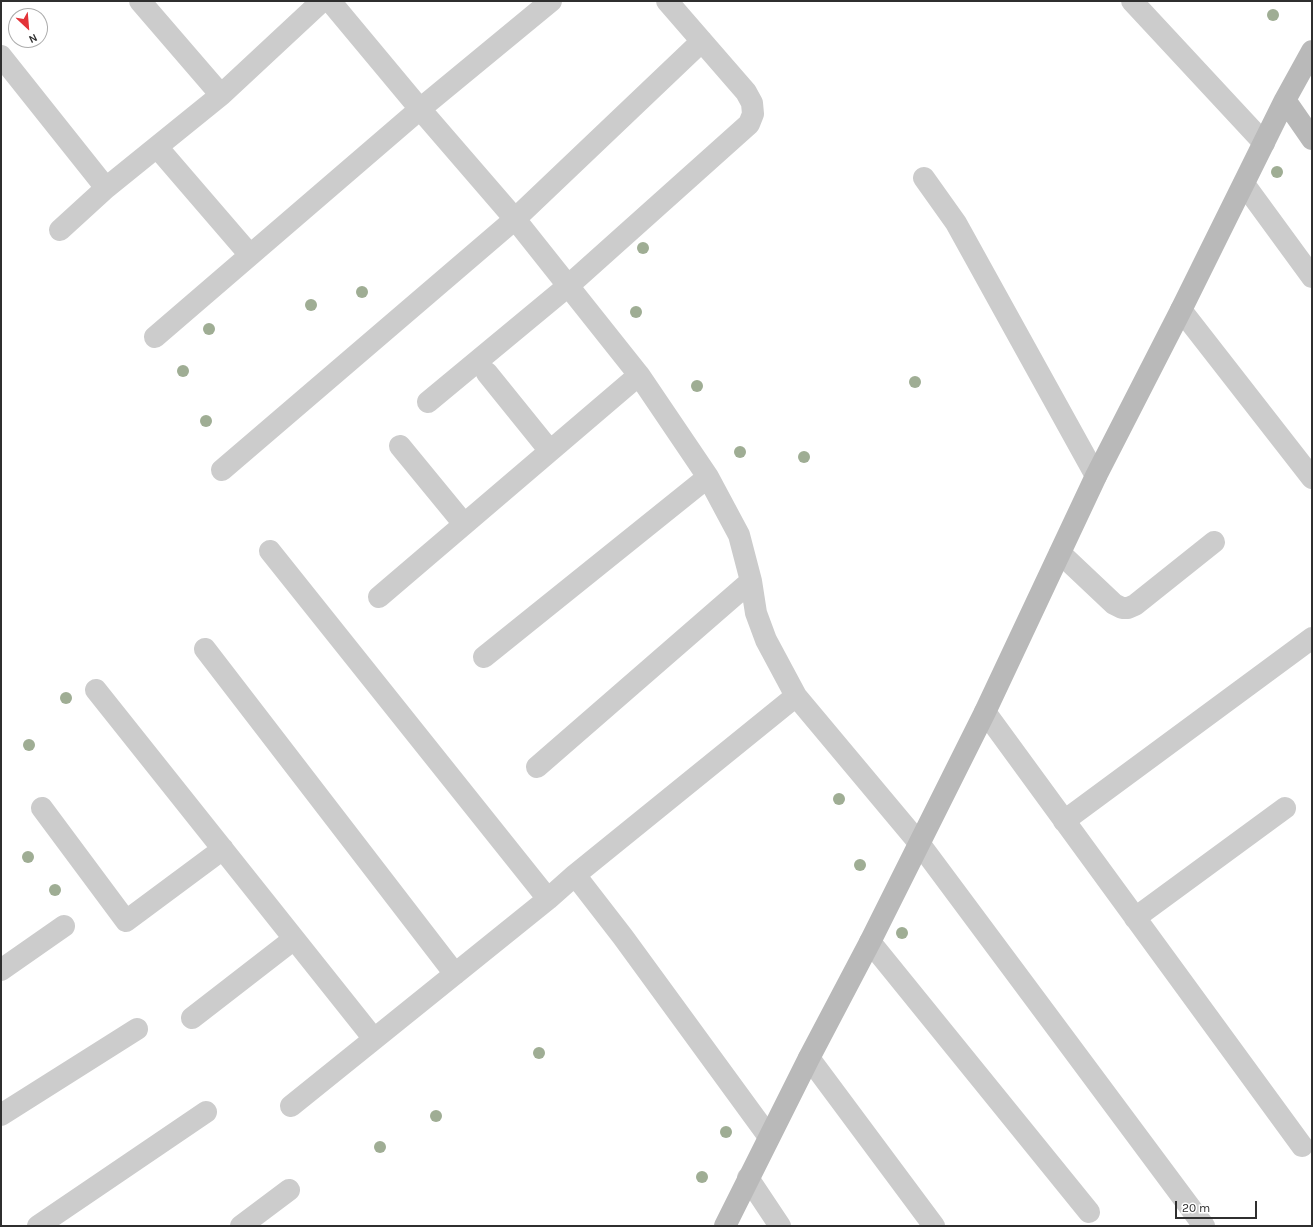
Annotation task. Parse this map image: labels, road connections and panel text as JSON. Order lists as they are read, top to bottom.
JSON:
{
  "scale_bar": "20 m",
  "north": "bottom right"
}
